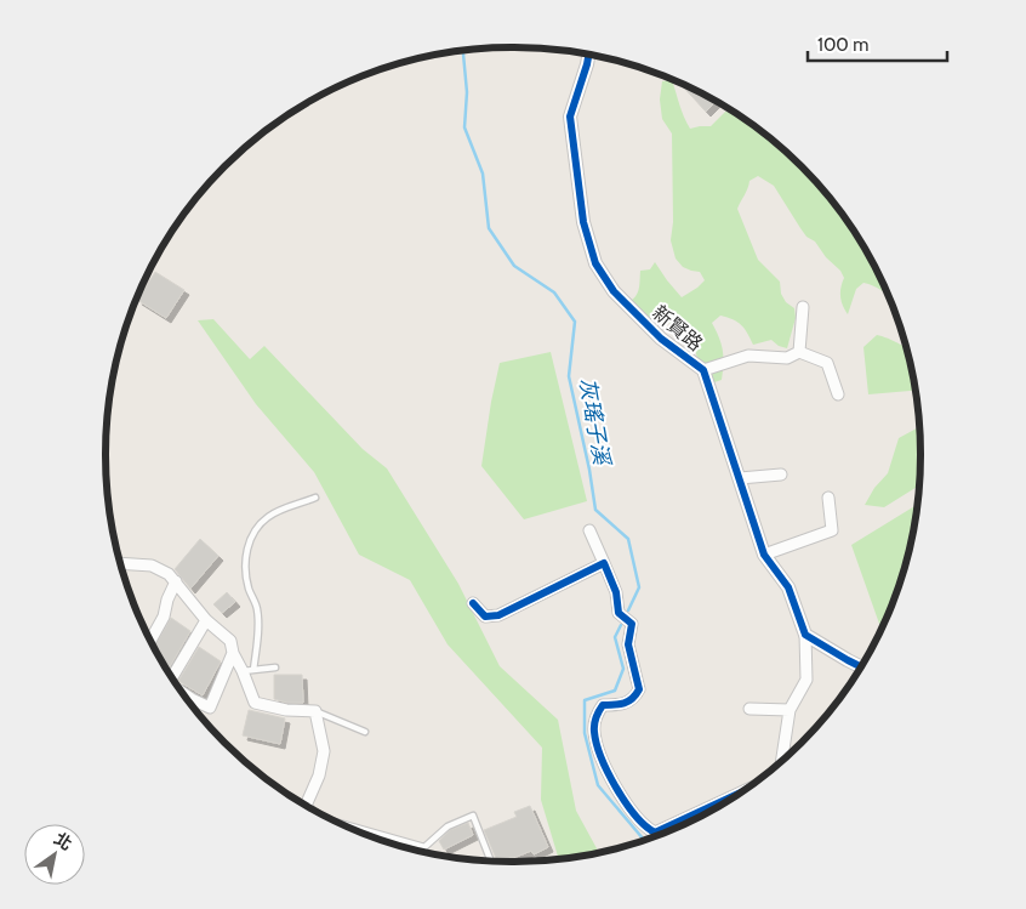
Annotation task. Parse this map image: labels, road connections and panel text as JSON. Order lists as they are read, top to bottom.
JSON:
{
  "streets": {
    "street": ["新賢路"]
  },
  "water": ["灰瑤子溪"],
  "scale_bar": "100 m",
  "north": "top right"
}
